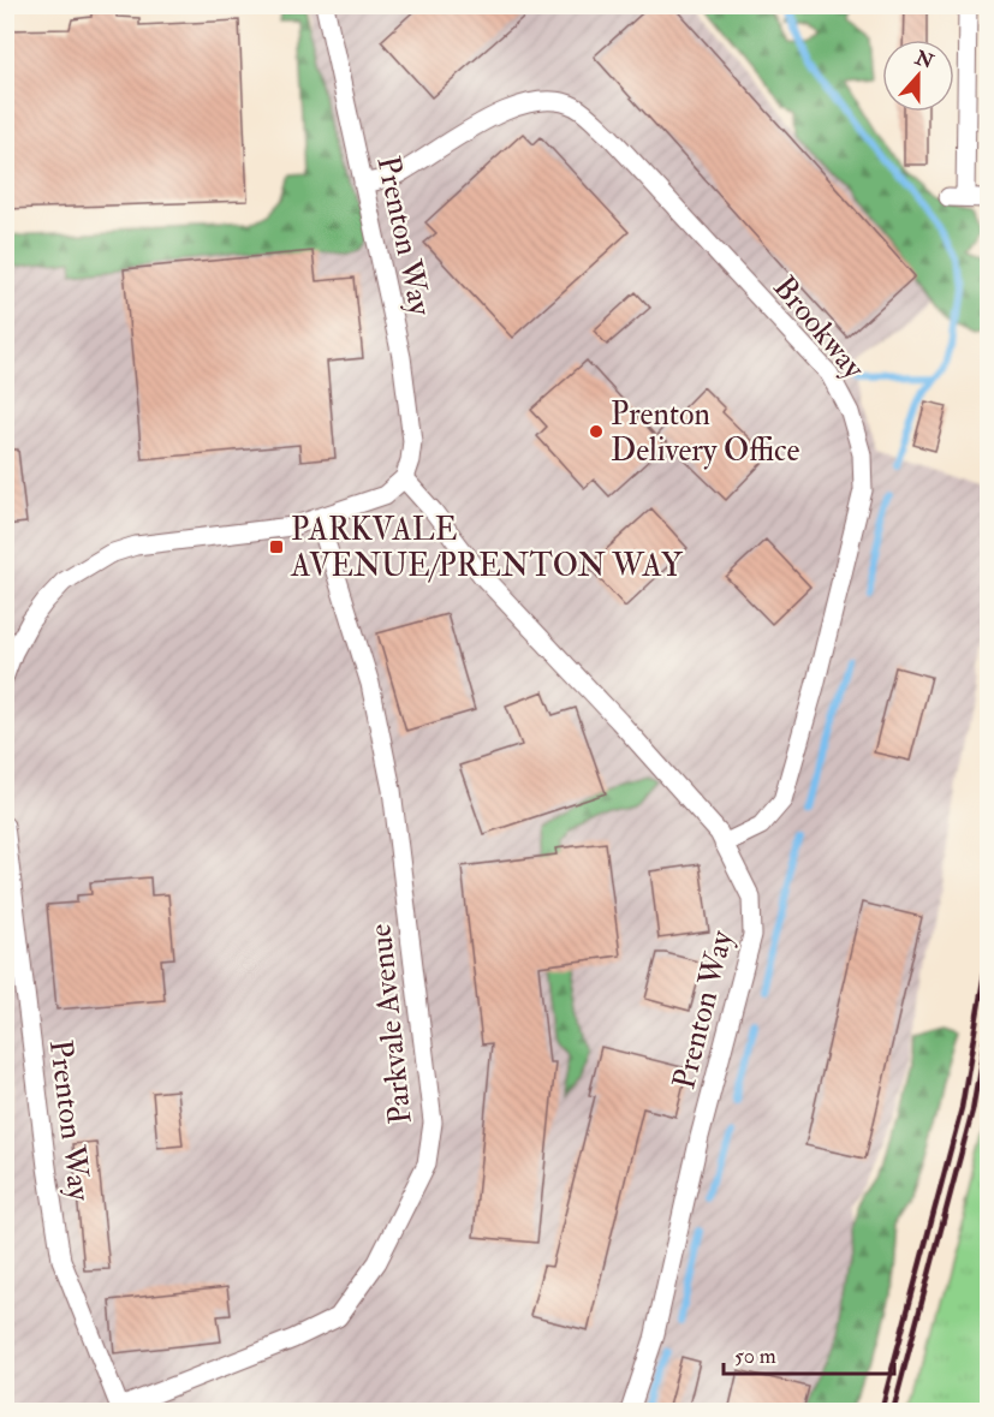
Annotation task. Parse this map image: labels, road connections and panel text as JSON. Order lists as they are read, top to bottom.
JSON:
{
  "streets": {
    "street": ["Prenton Way", "Brookway", "Parkvale Avenue"]
  },
  "crossings": [
    ["Prenton Way", "Brookway"],
    ["Prenton Way", "Parkvale Avenue"]
  ],
  "places": {
    "other": ["Prenton Delivery Office"],
    "transit": ["PARKVALE AVENUE/PRENTON WAY"]
  },
  "scale_bar": "50 m",
  "north": "top"
}
